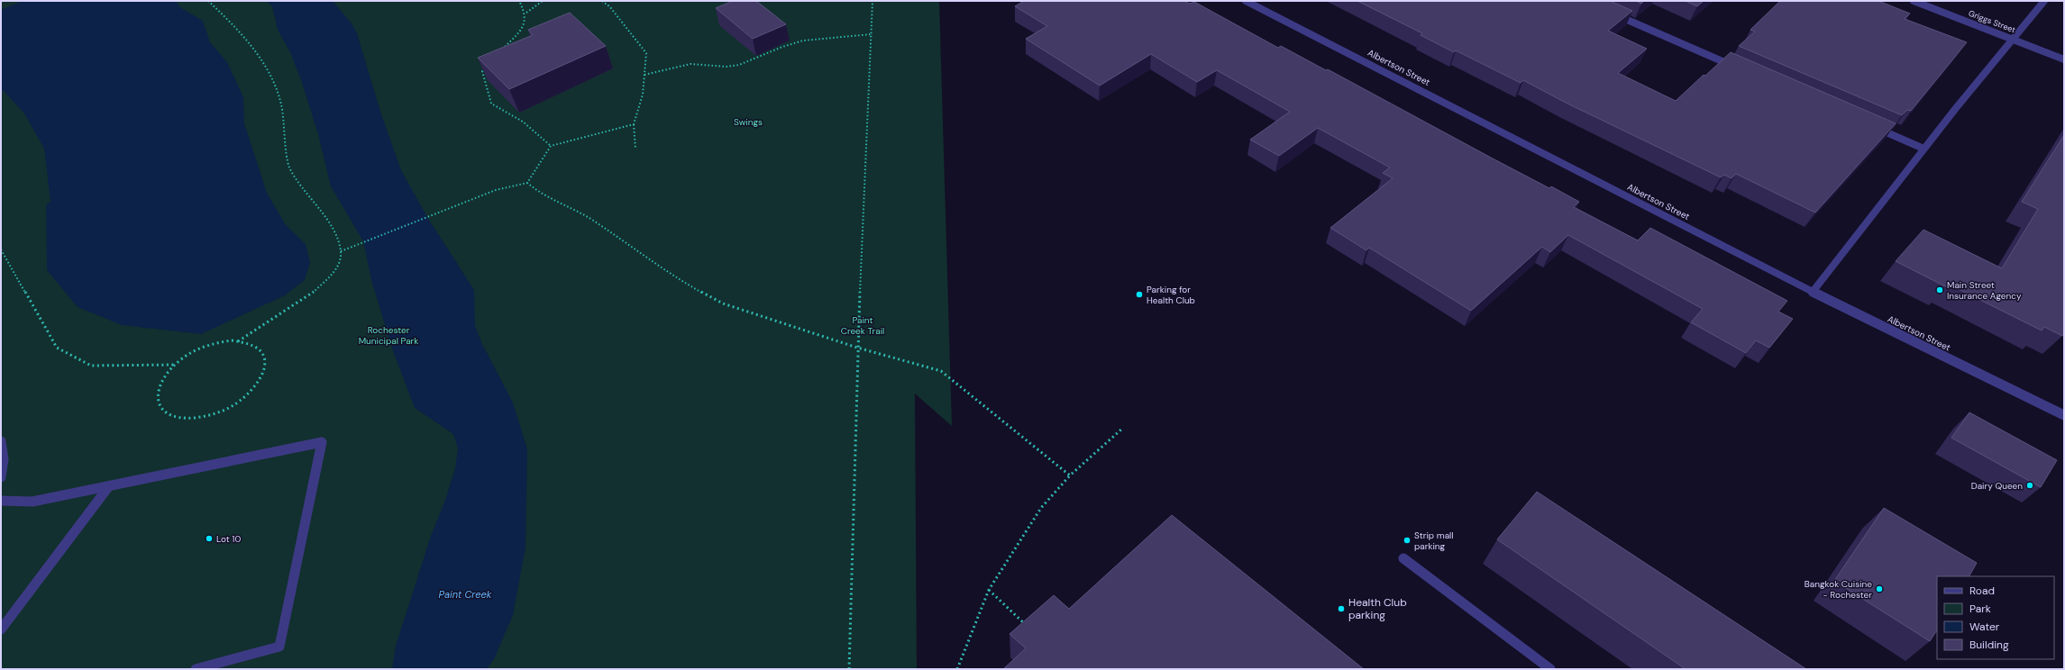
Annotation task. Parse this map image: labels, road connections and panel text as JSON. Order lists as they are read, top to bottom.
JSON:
{
  "streets": {
    "street": ["Griggs Street", "Albertson Street"]
  },
  "water": ["Paint Creek"],
  "parks": ["Swings", "Paint Creek Trail", "Rochester Municipal Park"],
  "places": [
    "Main Street Insurance Agency",
    "Parking for Health Club",
    "Dairy Queen",
    "Lot 10",
    "Strip mall parking",
    "Bangkok Cuisine - Rochester",
    "Health Club parking"
  ],
  "legend": [
    "Road",
    "Park",
    "Water",
    "Building"
  ]
}
